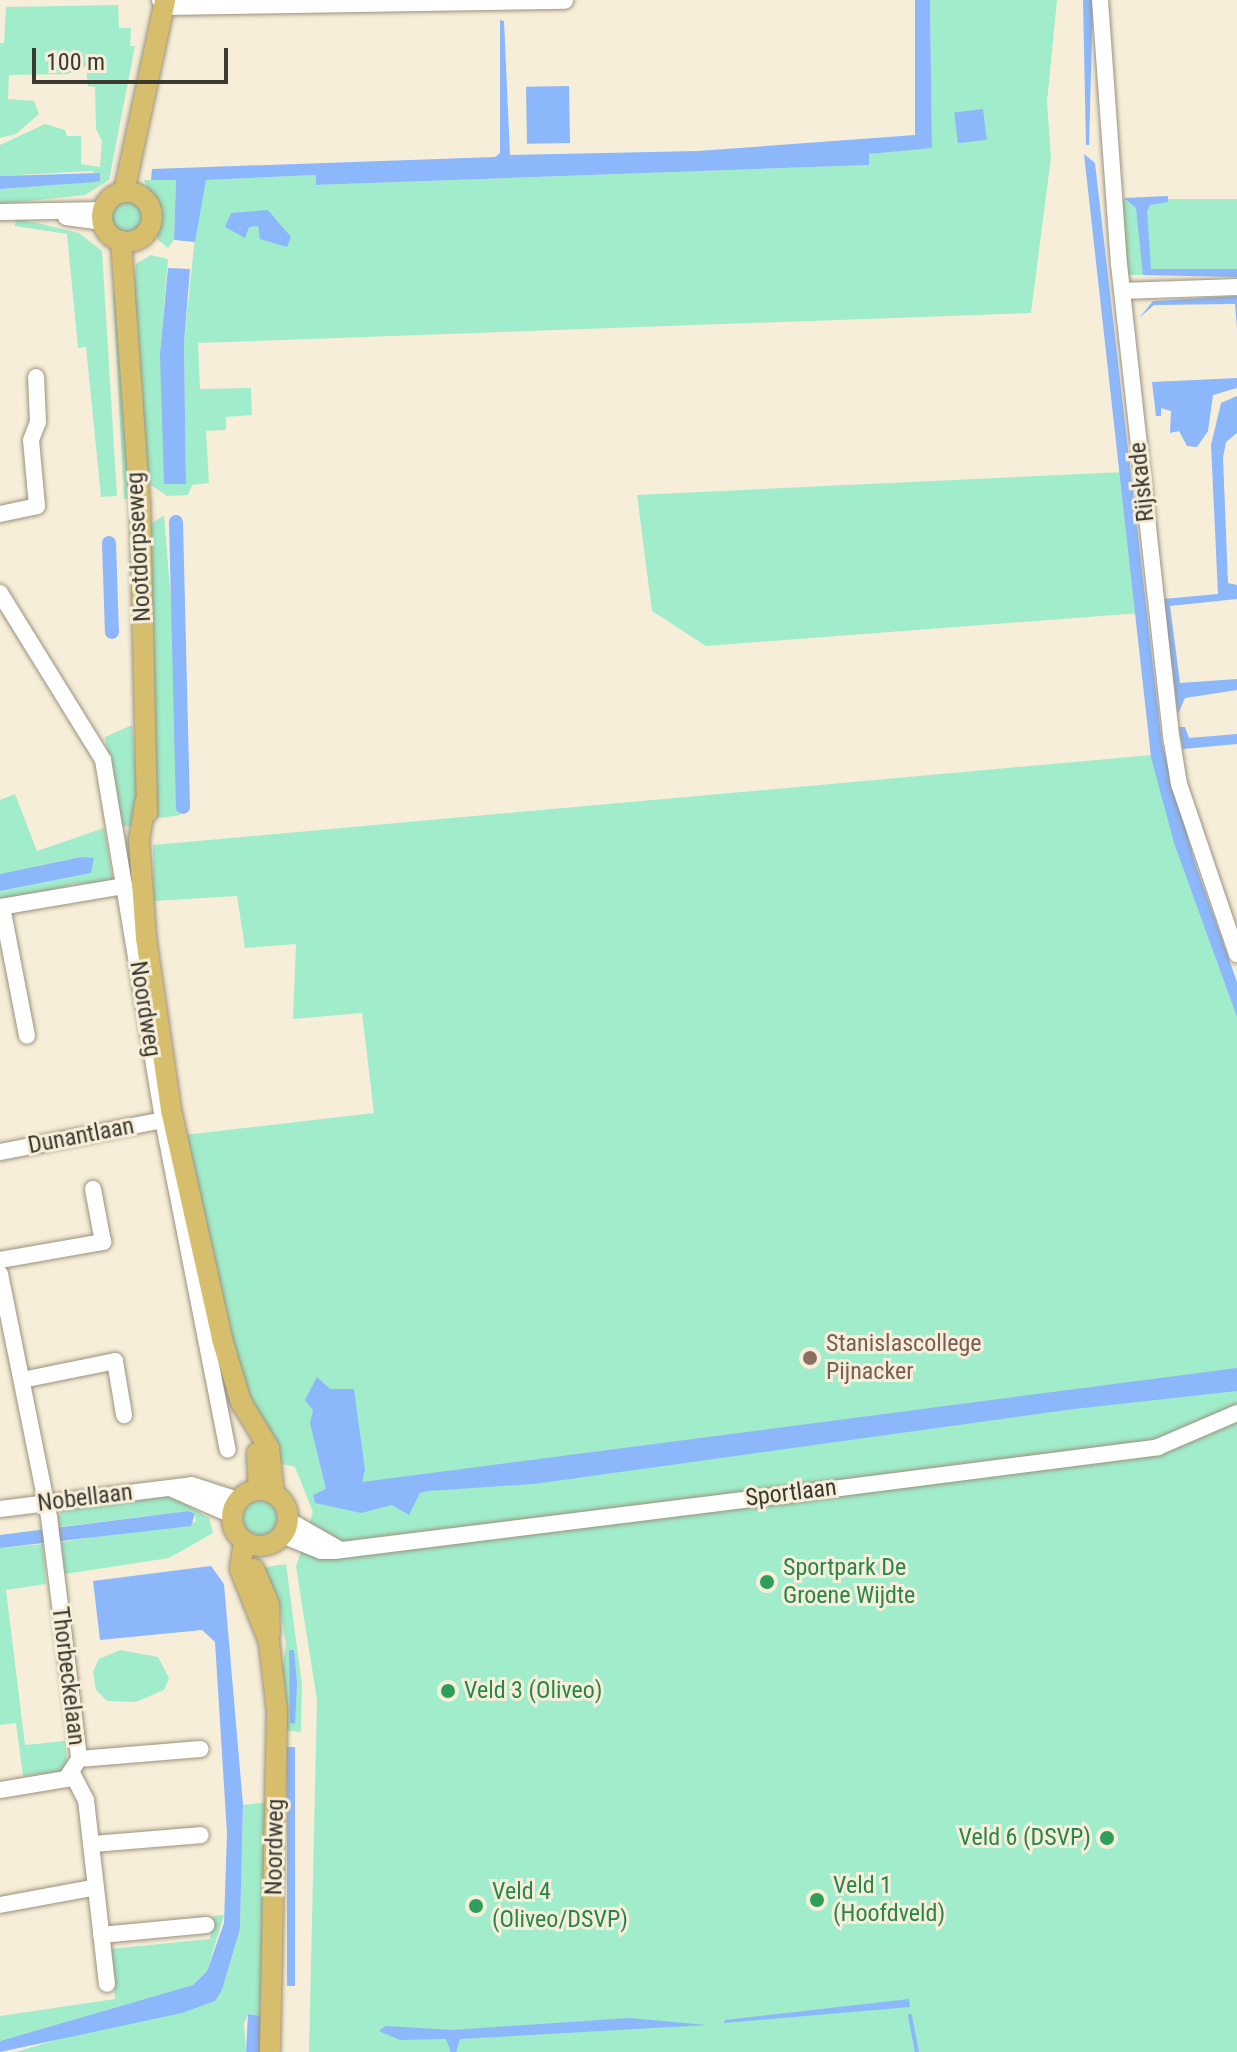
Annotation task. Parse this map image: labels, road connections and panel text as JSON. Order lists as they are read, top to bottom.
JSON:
{
  "streets": {
    "main road": ["Nootdorpseweg", "Noordweg"],
    "street": [
      "Rijskade",
      "Dunantlaan",
      "Sportlaan",
      "Nobellaan",
      "Thorbeckelaan"
    ]
  },
  "crossings": [
    ["Nootdorpseweg", "Noordweg"],
    ["Noordweg", "Dunantlaan"],
    ["Nobellaan", "Thorbeckelaan"]
  ],
  "places": [
    "Stanislascollege Pijnacker",
    "Sportpark De Groene Wijdte",
    "Veld 3 (Oliveo)",
    "Veld 6 (DSVP)",
    "Veld 1 (Hoofdveld)",
    "Veld 4 (Oliveo/DSVP)"
  ],
  "scale_bar": "100 m"
}
